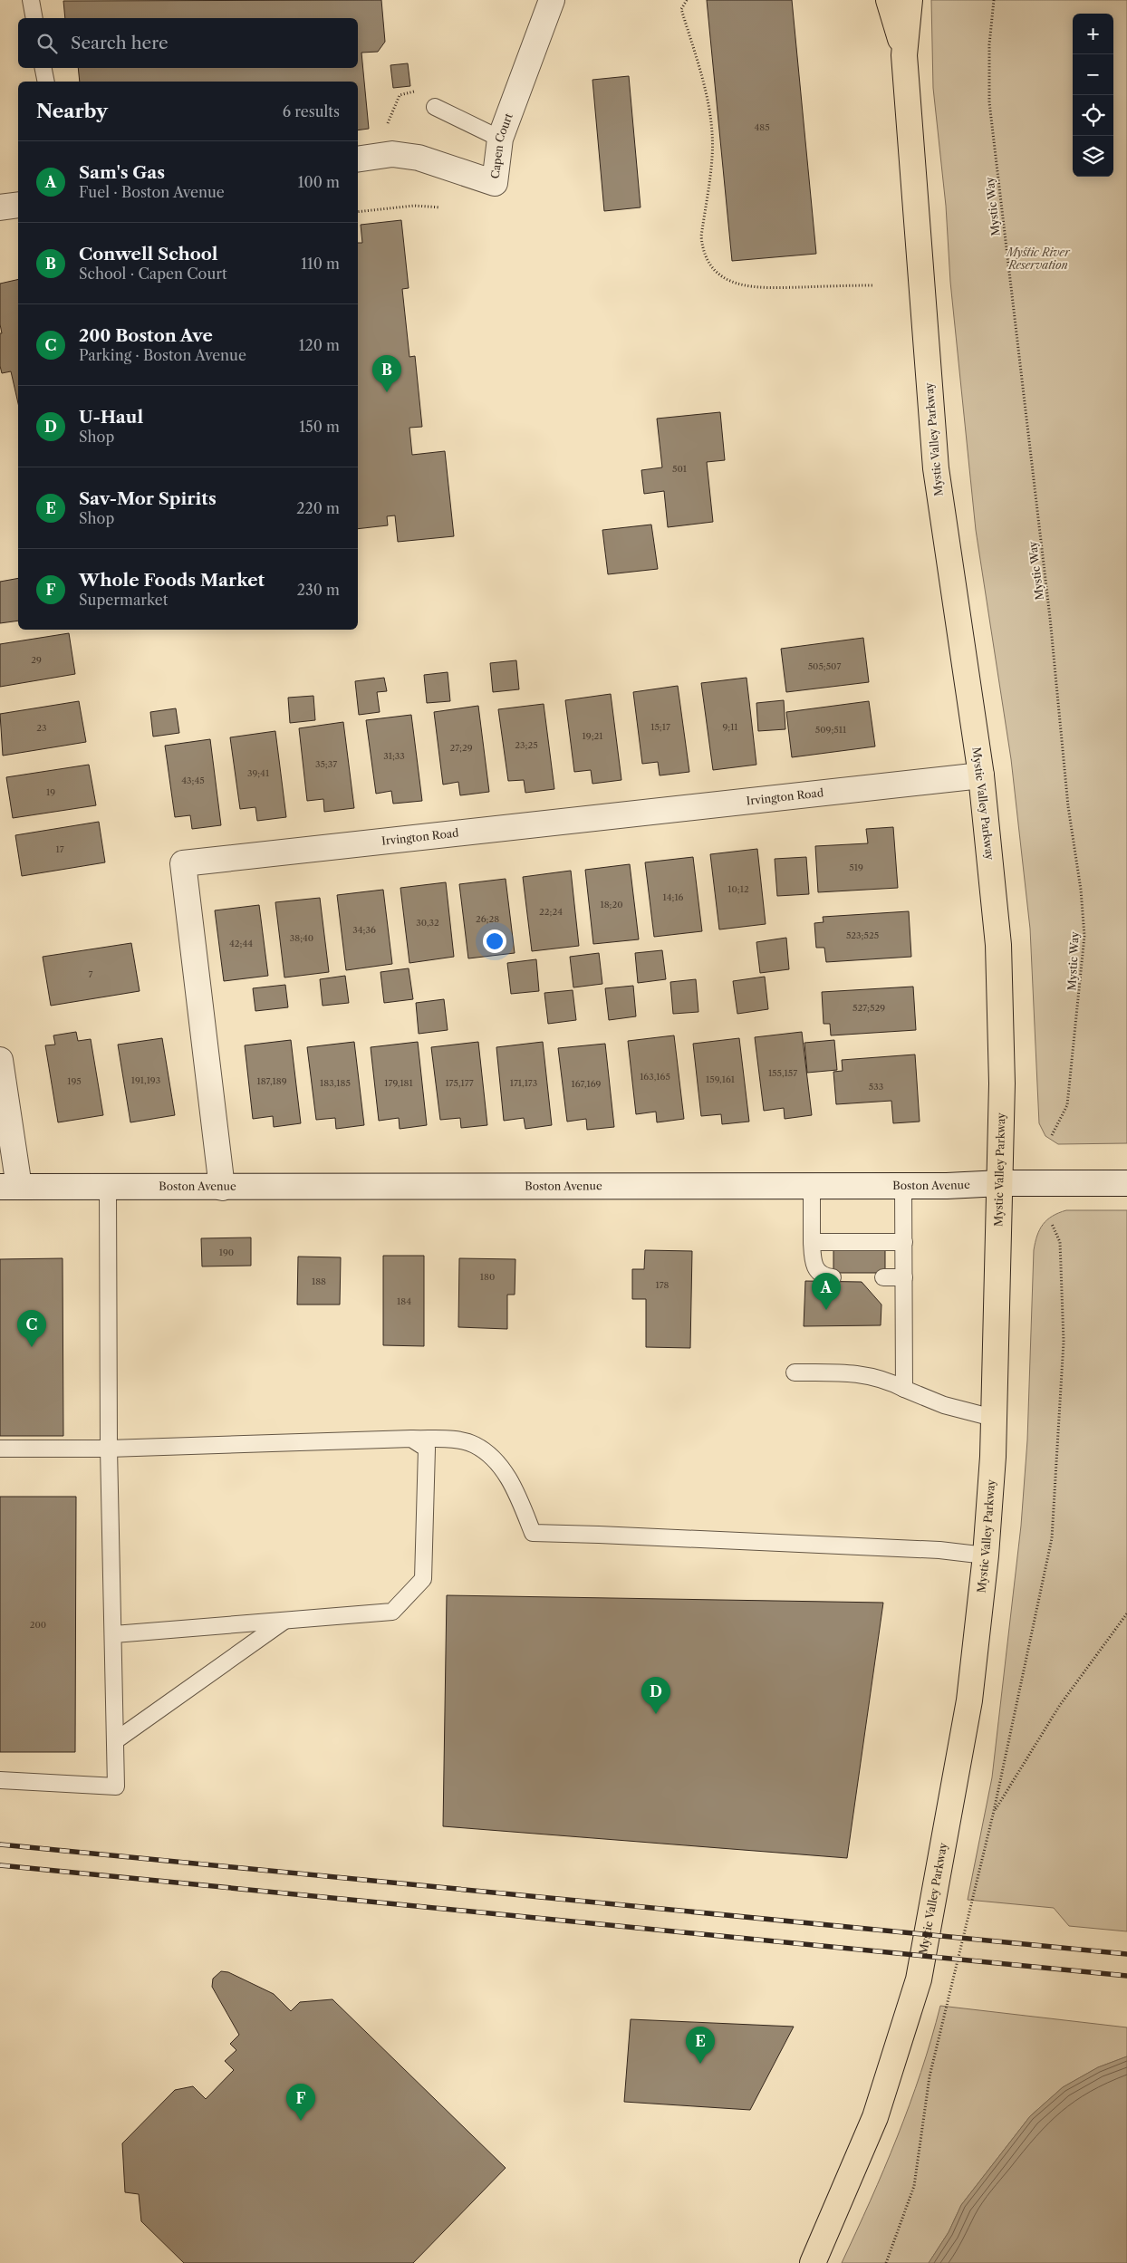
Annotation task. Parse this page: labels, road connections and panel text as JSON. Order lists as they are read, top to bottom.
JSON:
{
  "streets": {
    "main road": ["Mystic Valley Parkway"],
    "street": ["Capen Court", "Irvington Road", "Boston Avenue"],
    "path": ["Mystic Way"]
  },
  "crossings": [
    ["Mystic Valley Parkway", "Irvington Road"],
    ["Mystic Valley Parkway", "Boston Avenue"],
    ["Irvington Road", "Boston Avenue"]
  ],
  "parks": ["Mystic River Reservation"],
  "house_numbers": [
    "485",
    "501",
    "29",
    "505;507",
    "15;17",
    "9;11",
    "23",
    "509;511",
    "19;21",
    "23;25",
    "27;29",
    "31;33",
    "35;37",
    "39;41",
    "43;45",
    "19",
    "17",
    "519",
    "10;12",
    "14;16",
    "18;20",
    "22;24",
    "26;28",
    "30,32",
    "34;36",
    "523;525",
    "38;40",
    "42;44",
    "7",
    "527;529",
    "155,157",
    "163,165",
    "159,161",
    "191,193",
    "195",
    "187,189",
    "183,185",
    "179,181",
    "175,177",
    "171,173",
    "167,169",
    "533",
    "190",
    "180",
    "188",
    "178",
    "184",
    "200"
  ],
  "page": {
    "map_buttons": ["+", "−"],
    "search": "Search here",
    "heading": ["Nearby", "6 results"],
    "list": [
      {
        "mark": "A",
        "name": "Sam's Gas",
        "note": "Fuel · Boston Avenue",
        "value": "100 m"
      },
      {
        "mark": "B",
        "name": "Conwell School",
        "note": "School · Capen Court",
        "value": "110 m"
      },
      {
        "mark": "C",
        "name": "200 Boston Ave",
        "note": "Parking · Boston Avenue",
        "value": "120 m"
      },
      {
        "mark": "D",
        "name": "U-Haul",
        "note": "Shop",
        "value": "150 m"
      },
      {
        "mark": "E",
        "name": "Sav-Mor Spirits",
        "note": "Shop",
        "value": "220 m"
      },
      {
        "mark": "F",
        "name": "Whole Foods Market",
        "note": "Supermarket",
        "value": "230 m"
      }
    ],
    "pins": [
      "B",
      "A",
      "C",
      "D",
      "E",
      "F"
    ]
  }
}
